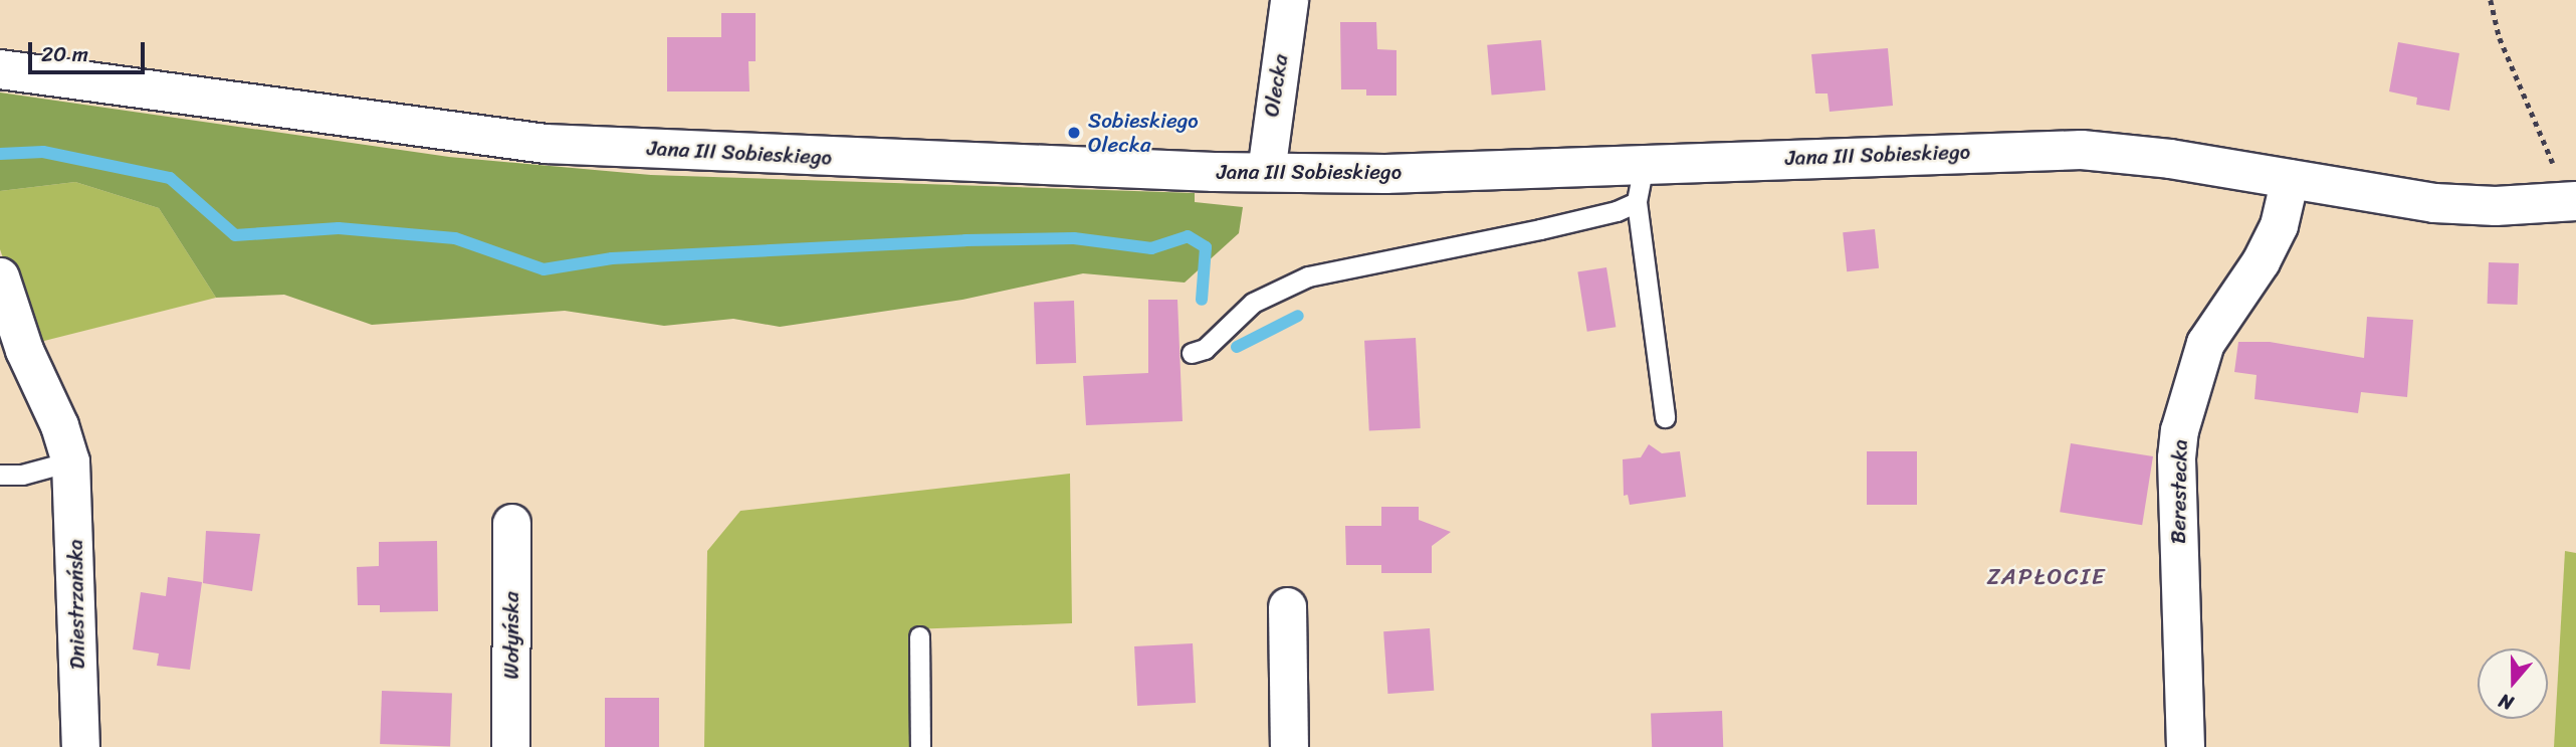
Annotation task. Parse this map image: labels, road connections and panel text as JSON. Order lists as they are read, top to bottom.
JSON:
{
  "streets": {
    "street": [
      "Olecka",
      "Jana III Sobieskiego",
      "Berestecka",
      "Dniestrzańska",
      "Wołyńska"
    ]
  },
  "crossings": [
    ["Olecka", "Jana III Sobieskiego"],
    ["Jana III Sobieskiego", "Berestecka"]
  ],
  "districts": ["ZAPŁOCIE"],
  "places": ["Sobieskiego Olecka"],
  "scale_bar": "20 m",
  "north": "bottom"
}
